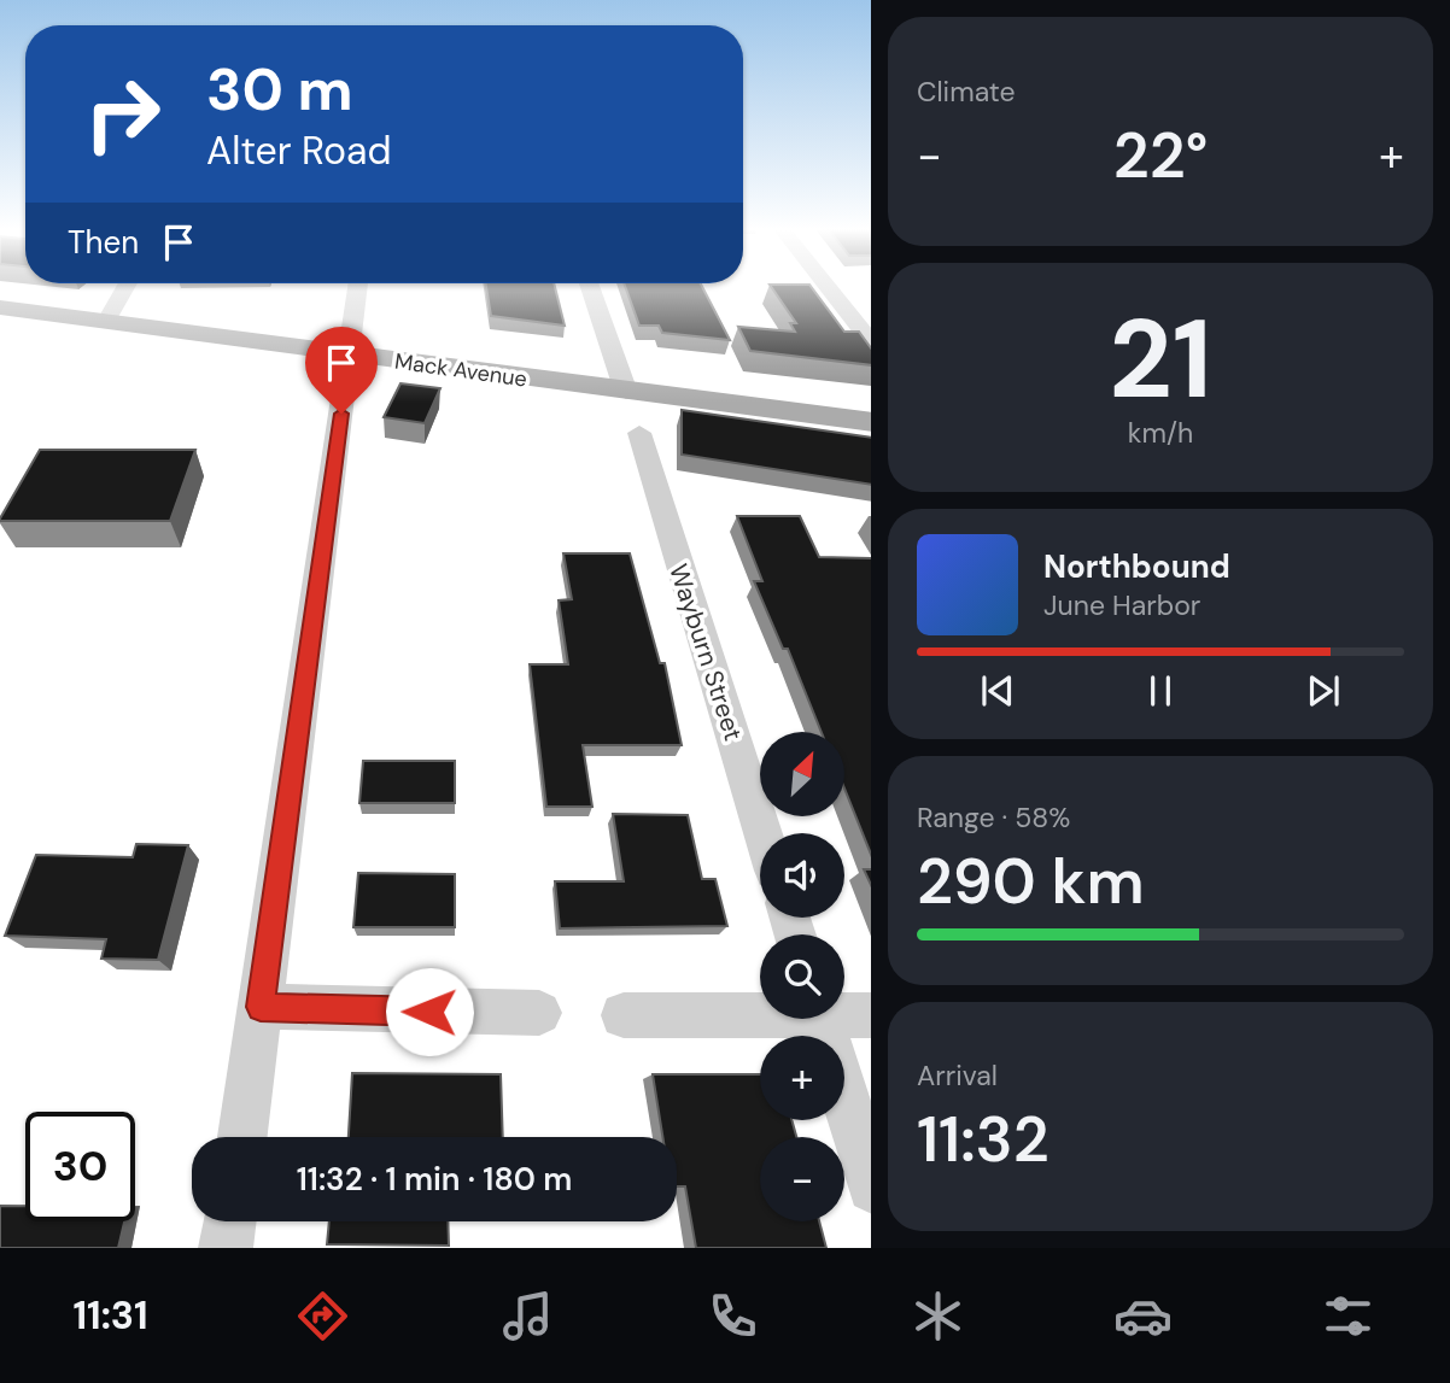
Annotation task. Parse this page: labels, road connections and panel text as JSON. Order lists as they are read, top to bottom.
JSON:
{
  "streets": {
    "main road": ["Mack Avenue"],
    "street": ["Wayburn Street"]
  },
  "north": "top right",
  "page": {
    "tile": [
      "Climate",
      ["21", "km/h"],
      ["Range · 58%", "290 km"],
      ["Arrival", "11:32"]
    ],
    "turn": ["30 m", "Alter Road"],
    "heat": ["−", "22°", "+"],
    "then": "Then",
    "song": ["Northbound", "June Harbor"],
    "map_buttons": ["+", "−"],
    "limit": "30",
    "trip": "11:32 · 1 min · 180 m",
    "tabs": "11:31"
  }
}
